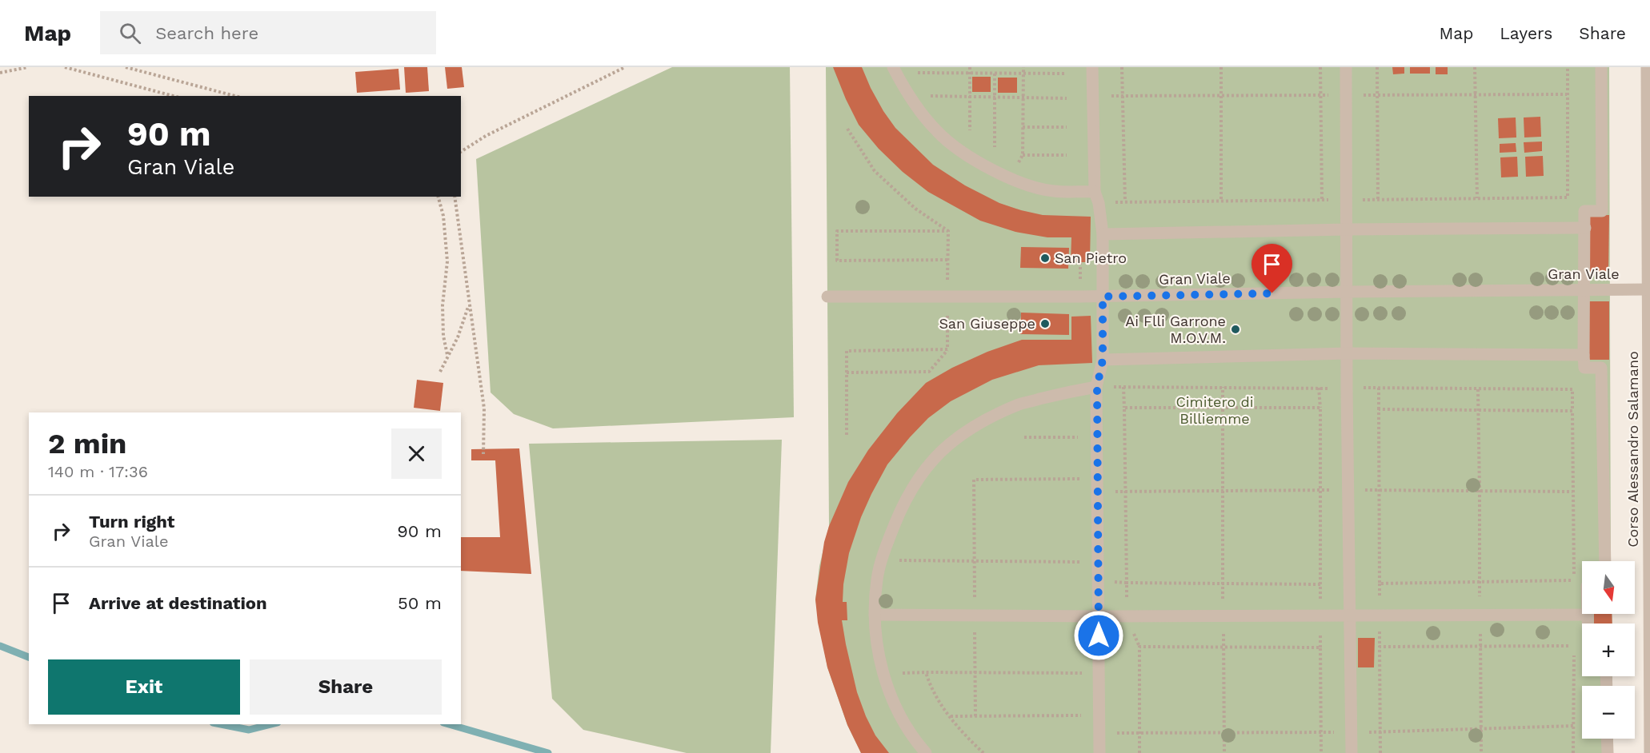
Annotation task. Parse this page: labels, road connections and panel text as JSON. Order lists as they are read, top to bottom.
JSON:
{
  "streets": {
    "street": ["Gran Viale", "Corso Alessandro Salamano"]
  },
  "crossings": [
    ["Gran Viale", "Corso Alessandro Salamano"]
  ],
  "parks": ["Cimitero di Billiemme"],
  "places": ["San Pietro", "San Giuseppe", "Ai Flli Garrone M.O.V.M."],
  "north": "bottom",
  "page": {
    "header": "Map",
    "search": "Search here",
    "nav": ["Map", "Layers", "Share"],
    "turn": ["90 m", "Gran Viale"],
    "heading": ["2 min", "140 m · 17:36"],
    "list": [
      {
        "name": "Turn right",
        "note": "Gran Viale",
        "value": "90 m"
      },
      {
        "name": "Arrive at destination",
        "value": "50 m"
      }
    ],
    "map_buttons": ["+", "−"],
    "buttons": ["Exit", "Share"]
  }
}
